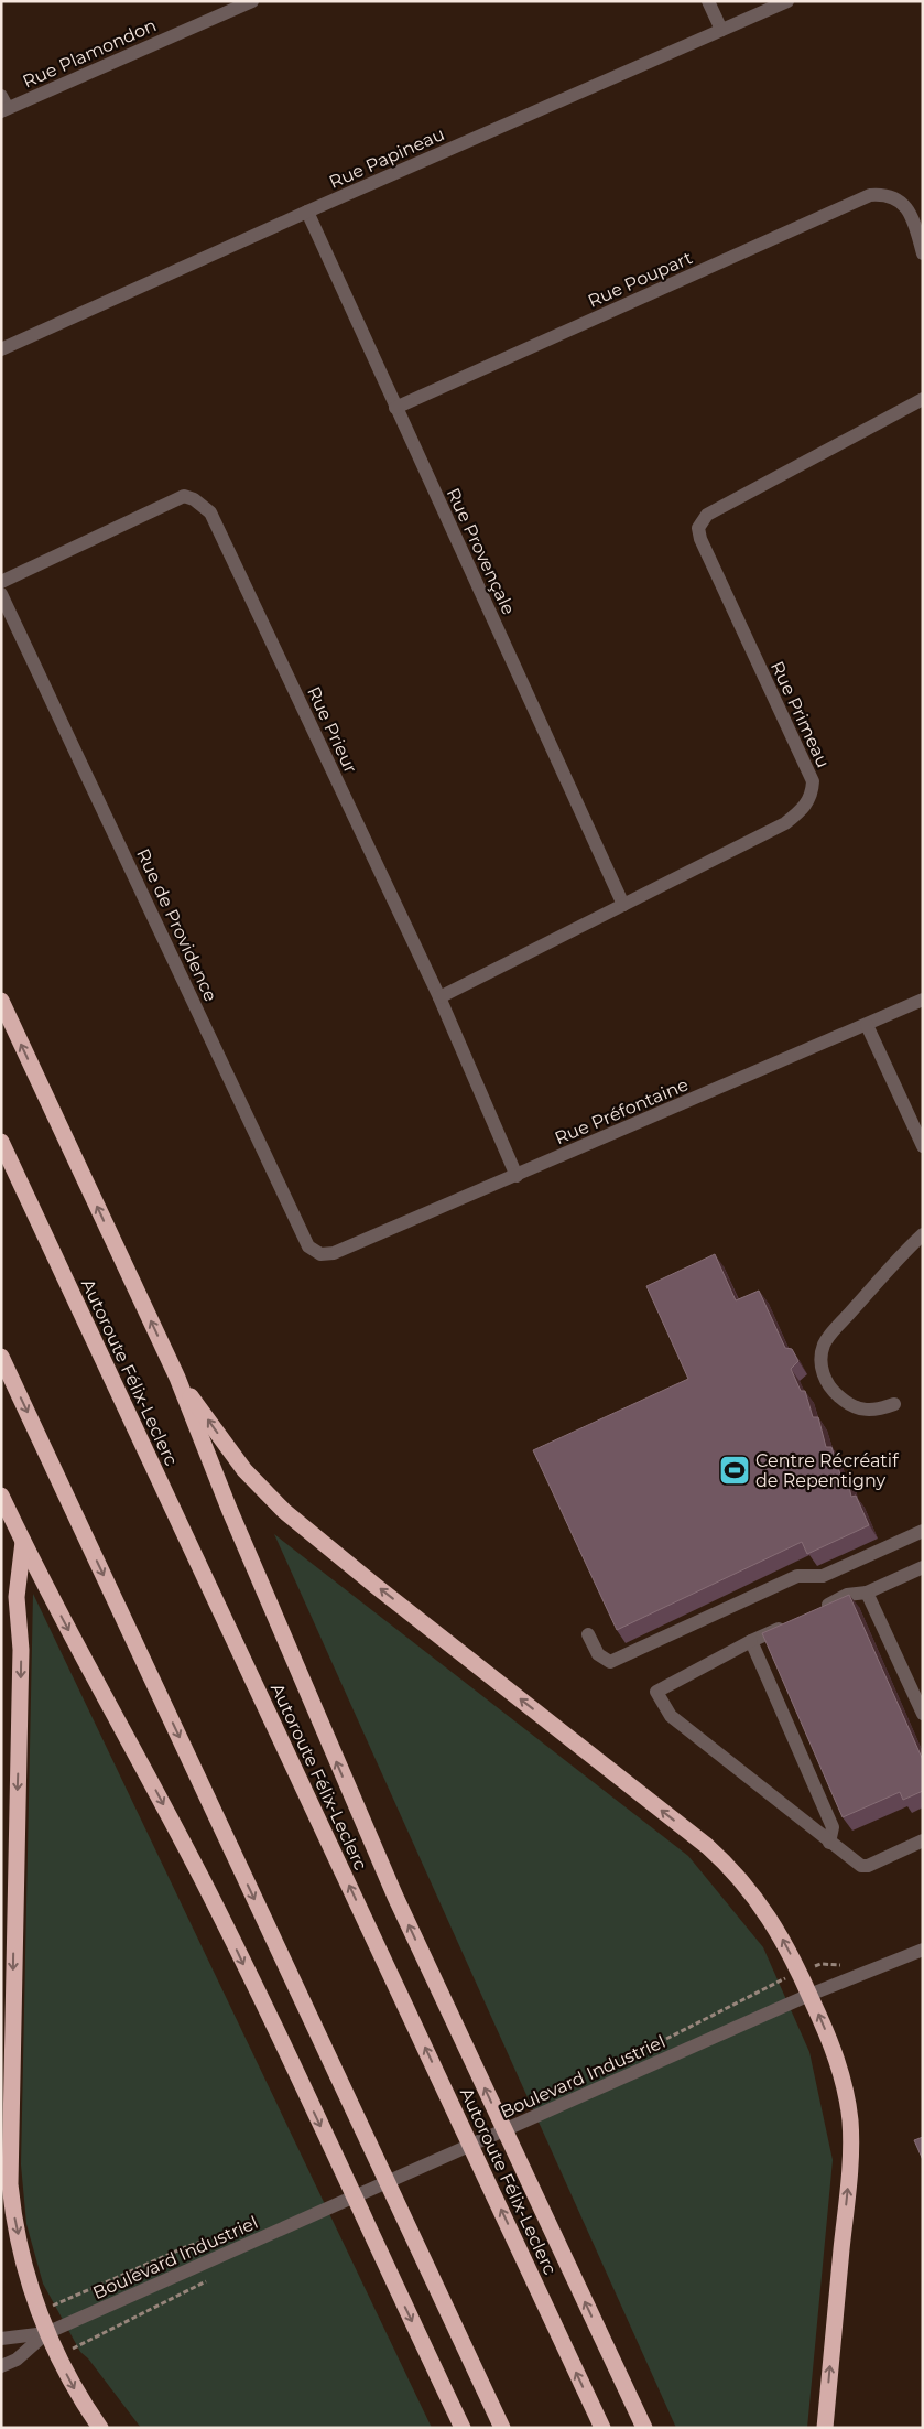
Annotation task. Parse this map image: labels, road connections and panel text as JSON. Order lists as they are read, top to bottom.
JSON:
{
  "streets": {
    "highway": ["Autoroute Félix-Leclerc"],
    "street": [
      "Rue Plamondon",
      "Rue Papineau",
      "Rue Poupart",
      "Rue Provençale",
      "Rue Primeau",
      "Rue Prieur",
      "Rue de Providence",
      "Rue Préfontaine",
      "Boulevard Industriel"
    ]
  },
  "crossings": [
    ["Rue Papineau", "Rue Provençale"],
    ["Rue Poupart", "Rue Provençale"],
    ["Rue Provençale", "Rue Primeau"],
    ["Rue Primeau", "Rue Prieur"],
    ["Rue Prieur", "Rue Préfontaine"],
    ["Rue de Providence", "Rue Préfontaine"]
  ],
  "places": {
    "sports": ["Centre Récréatif de Repentigny"]
  }
}
